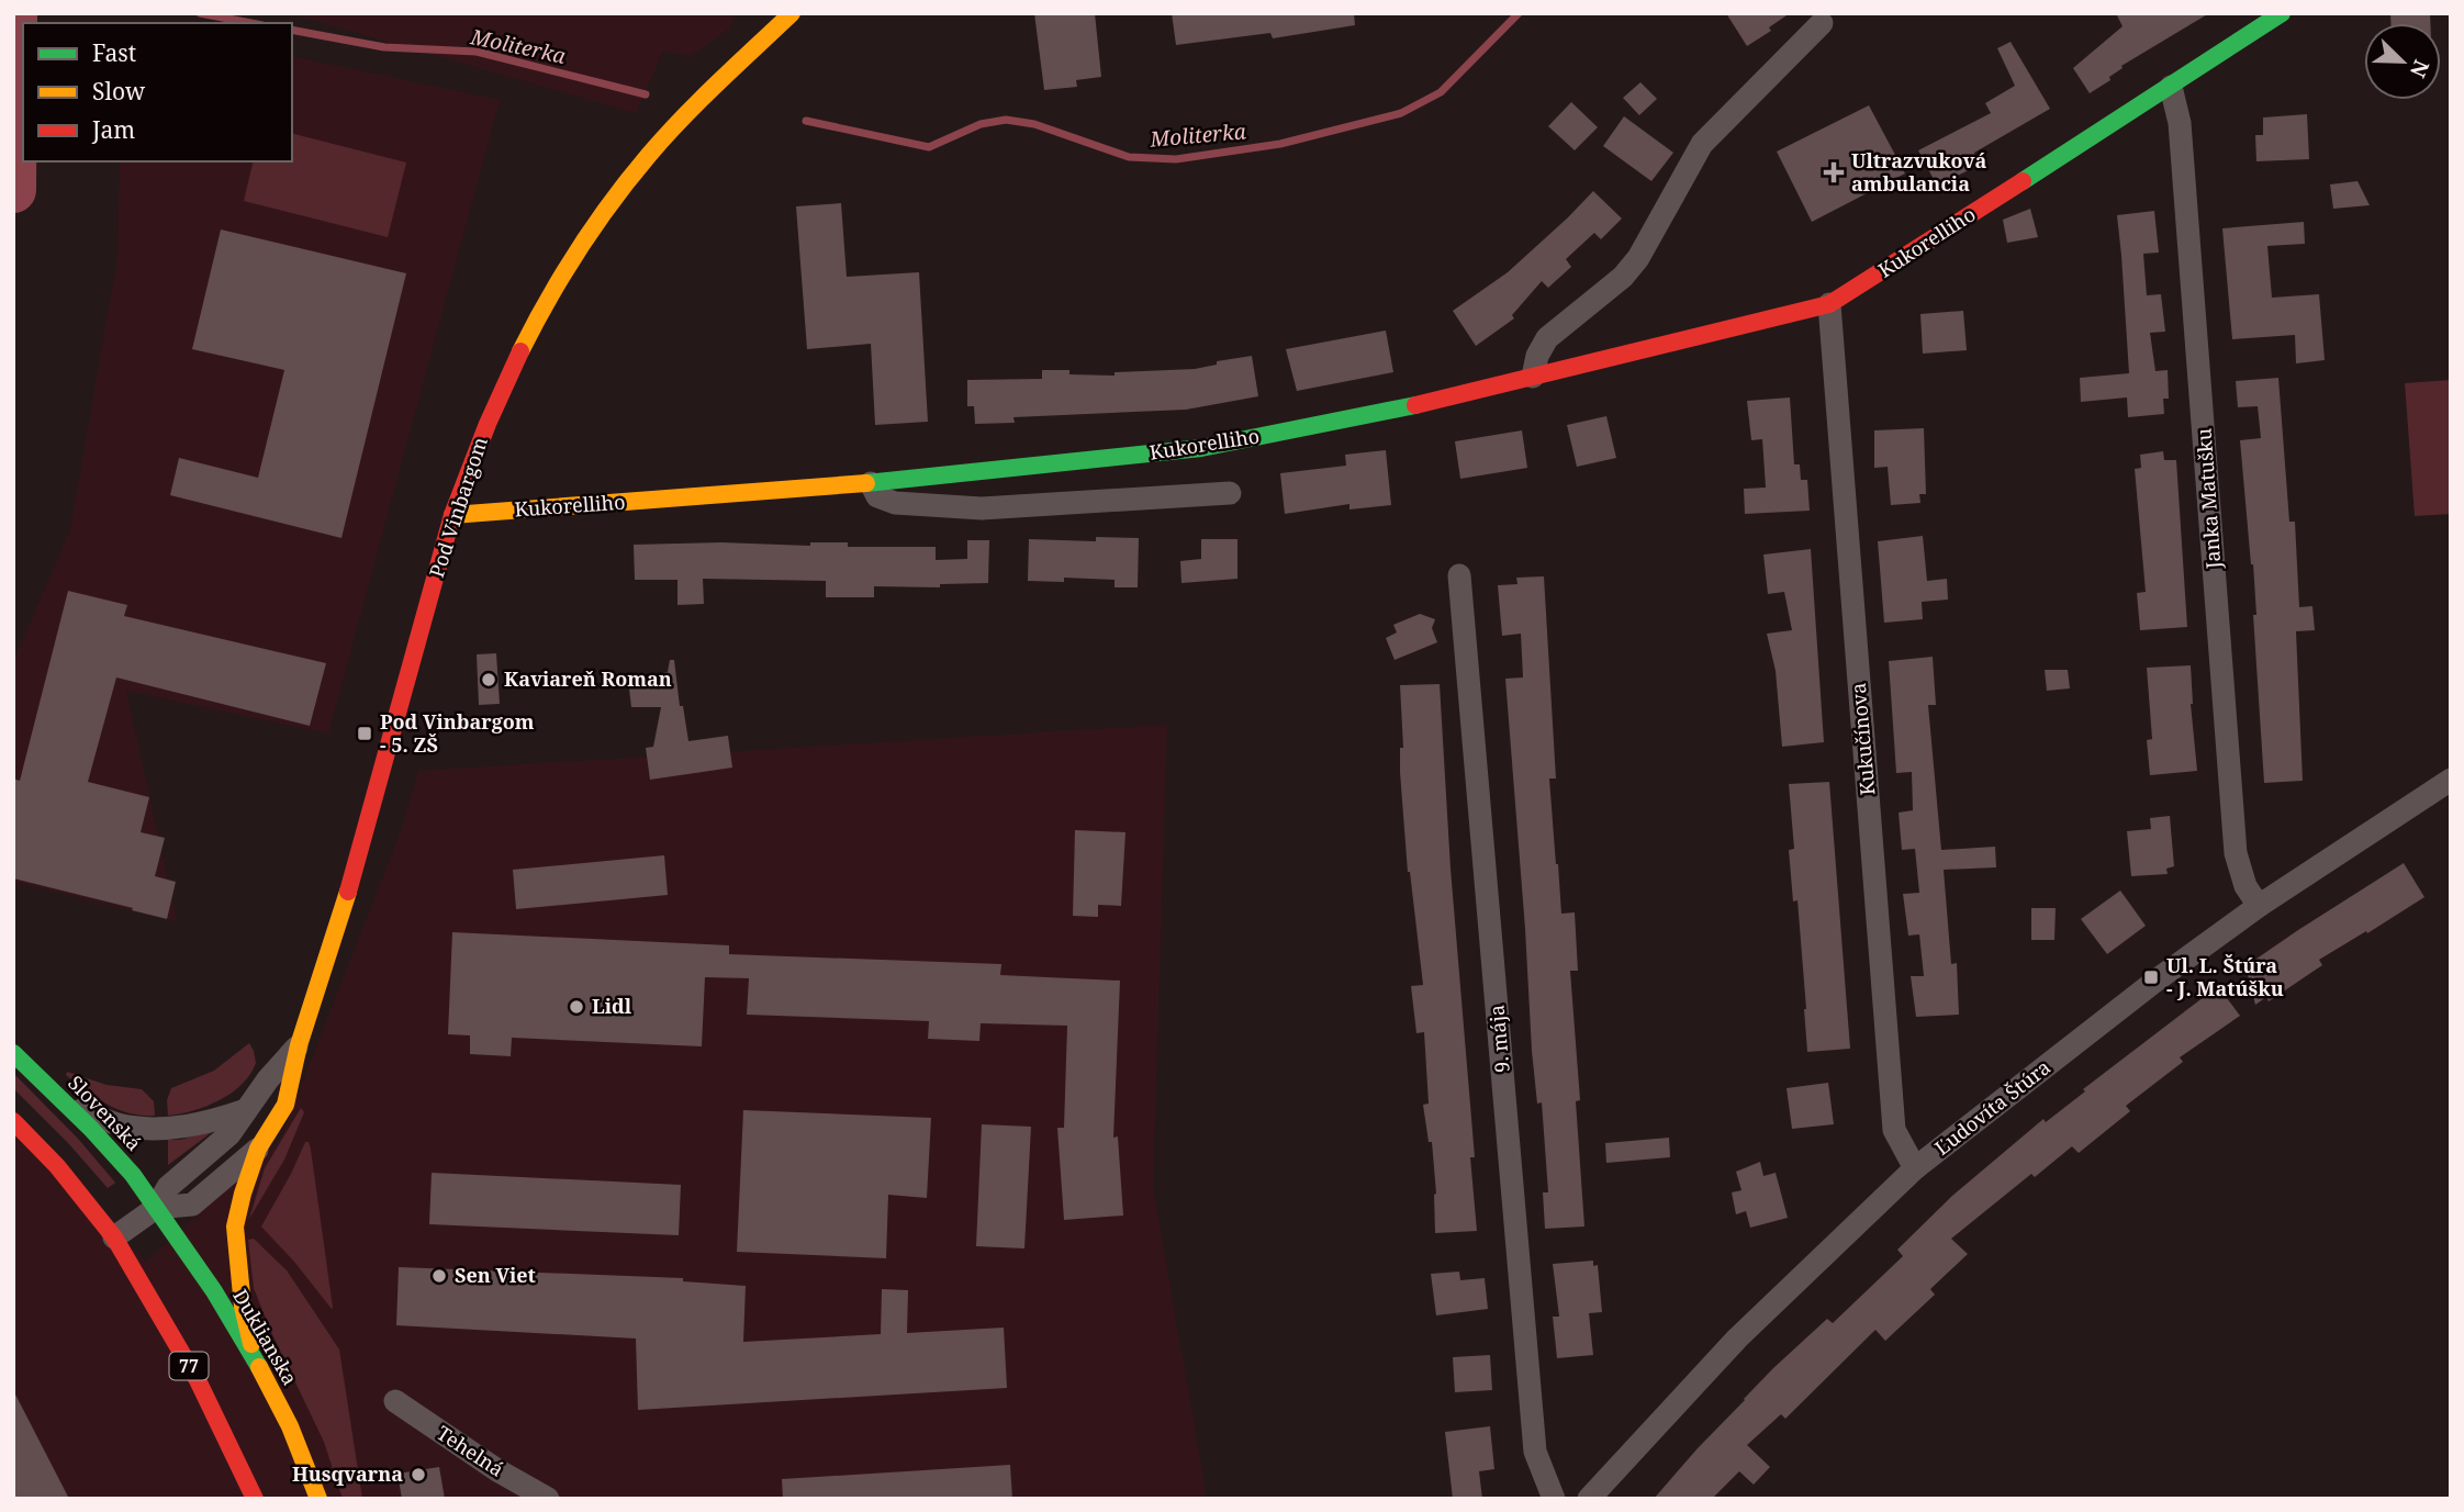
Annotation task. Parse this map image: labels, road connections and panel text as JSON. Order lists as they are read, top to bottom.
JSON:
{
  "streets": {
    "street": [
      "Kukorelliho",
      "Janka Matušku",
      "Pod Vinbargom",
      "Kukučínova",
      "9. mája",
      "Ľudovíta Štúra",
      "Slovenská",
      "Duklianska",
      "77",
      "Tehelná"
    ]
  },
  "crossings": [
    ["Kukorelliho", "Janka Matušku"],
    ["Kukorelliho", "Pod Vinbargom"],
    ["Kukorelliho", "Kukučínova"],
    ["Janka Matušku", "Ľudovíta Štúra"],
    ["Pod Vinbargom", "Slovenská"],
    ["Pod Vinbargom", "Duklianska"],
    ["Pod Vinbargom", "77"],
    ["Kukučínova", "Ľudovíta Štúra"],
    ["Slovenská", "Duklianska"]
  ],
  "water": ["Moliterka"],
  "places": {
    "health": ["Ultrazvuková ambulancia"],
    "other": [
      "Kaviareň Roman",
      "Lidl",
      "Sen Viet",
      "Husqvarna"
    ],
    "transit": ["Pod Vinbargom - 5. ZŠ", "Ul. L. Štúra - J. Matúšku"]
  },
  "legend": ["Fast", "Slow", "Jam"],
  "north": "bottom right"
}
